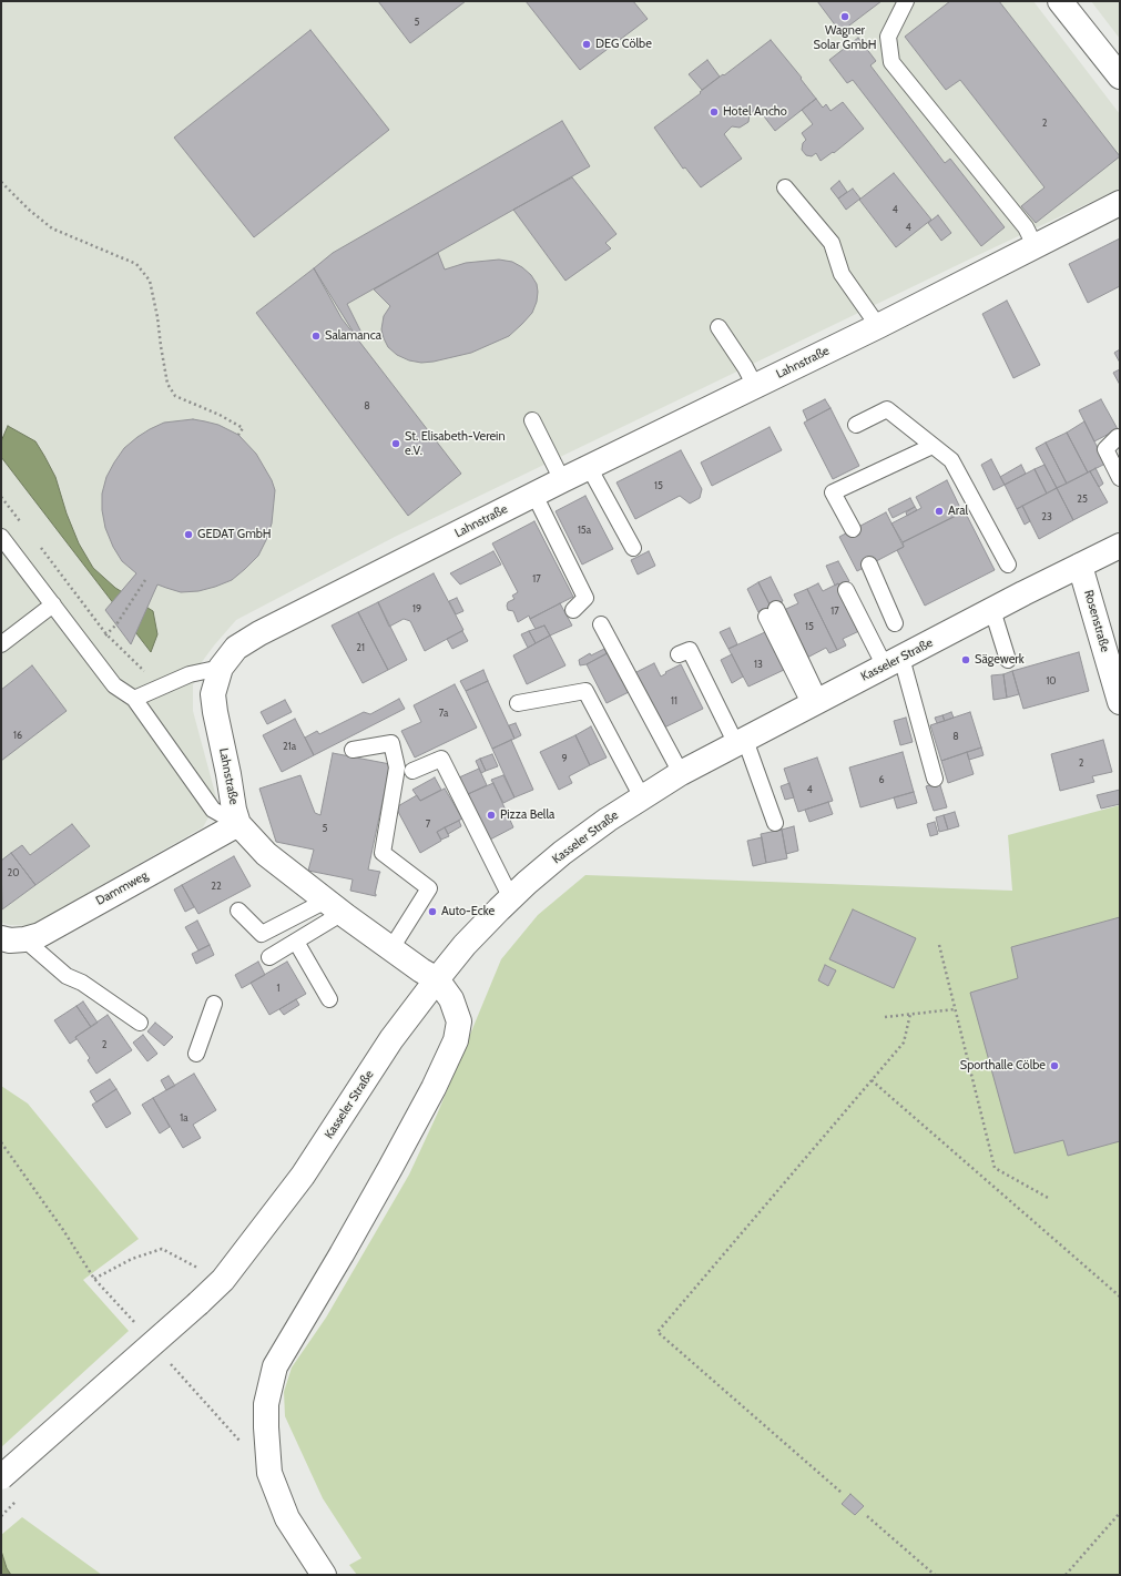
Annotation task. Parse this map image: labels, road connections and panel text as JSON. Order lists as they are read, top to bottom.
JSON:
{
  "streets": {
    "street": [
      "Lahnstraße",
      "Rosenstraße",
      "Kasseler Straße",
      "Dammweg"
    ]
  },
  "crossings": [
    ["Lahnstraße", "Kasseler Straße"],
    ["Lahnstraße", "Dammweg"],
    ["Rosenstraße", "Kasseler Straße"]
  ],
  "places": [
    "Wagner Solar GmbH",
    "DEG Cölbe",
    "Hotel Ancho",
    "Salamanca",
    "St. Elisabeth-Verein e.V.",
    "Aral",
    "GEDAT GmbH",
    "Sägewerk",
    "Pizza Bella",
    "Auto-Ecke",
    "Sporthalle Cölbe"
  ],
  "house_numbers": [
    "5",
    "2",
    "4",
    "4",
    "8",
    "15",
    "25",
    "23",
    "15a",
    "17",
    "19",
    "17",
    "15",
    "21",
    "13",
    "10",
    "11",
    "7a",
    "16",
    "8",
    "21a",
    "9",
    "2",
    "6",
    "4",
    "7",
    "5",
    "20",
    "22",
    "1",
    "2",
    "1a"
  ]
}
